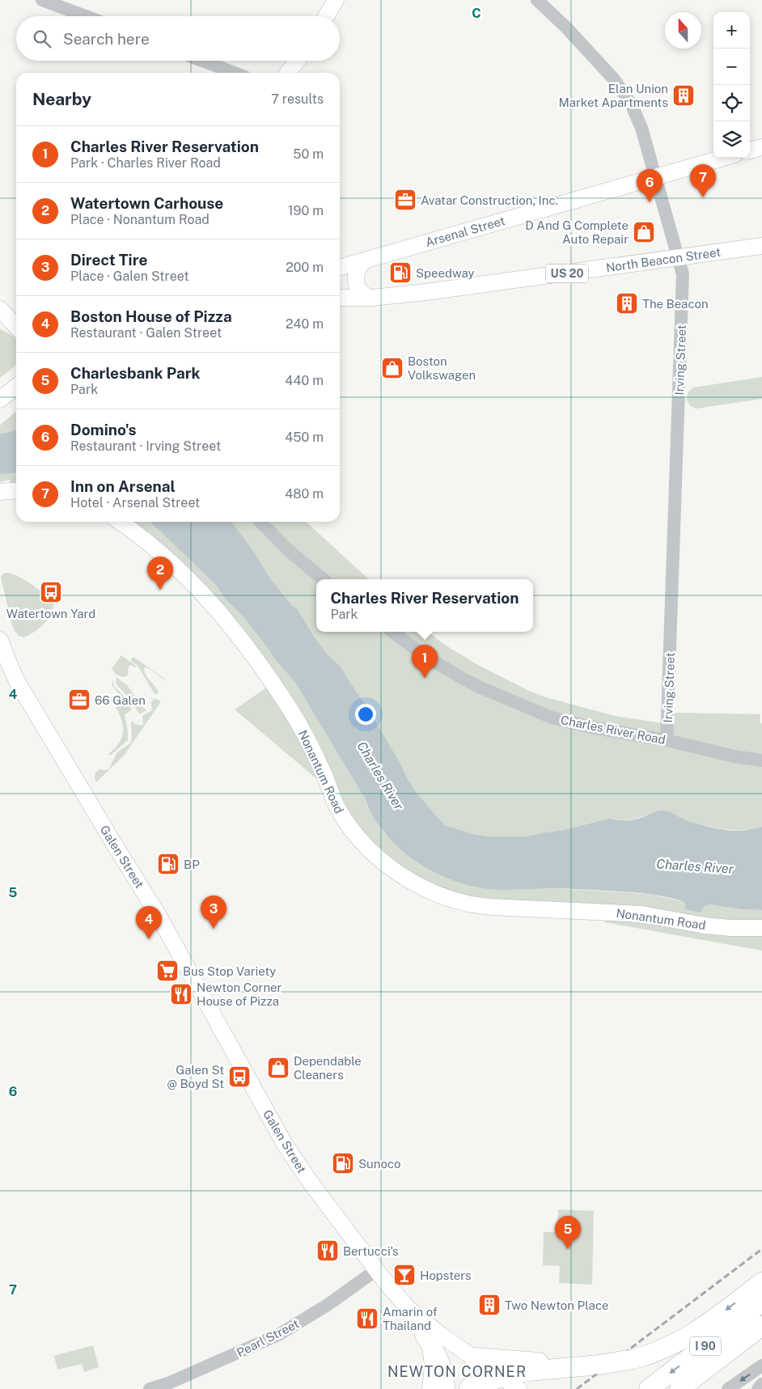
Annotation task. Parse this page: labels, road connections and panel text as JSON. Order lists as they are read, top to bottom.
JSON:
{
  "streets": {
    "highway": ["I 90"],
    "main road": [
      "Arsenal Street",
      "North Beacon Street",
      "US 20",
      "Nonantum Road",
      "Galen Street"
    ],
    "street": ["Irving Street", "Charles River Road", "Pearl Street"]
  },
  "crossings": [
    ["Arsenal Street", "Irving Street"],
    ["North Beacon Street", "Irving Street"],
    ["Irving Street", "Charles River Road"],
    ["Galen Street", "Pearl Street"]
  ],
  "districts": ["NEWTON CORNER"],
  "water": ["Charles River"],
  "places": {
    "building": ["Elan Union Market Apartments", "The Beacon", "Two Newton Place"],
    "office": ["Avatar Construction, Inc.", "66 Galen"],
    "shop": ["D And G Complete Auto Repair", "Boston Volkswagen", "Dependable Cleaners"],
    "fuel station": ["Speedway", "BP", "Sunoco"],
    "bus stop": ["Watertown Yard", "Galen St @ Boyd St"],
    "supermarket": ["Bus Stop Variety"],
    "restaurant": ["Newton Corner House of Pizza", "Bertucci's", "Amarin of Thailand"],
    "bar": ["Hopsters"]
  },
  "north": "top",
  "page": {
    "map_buttons": ["+", "−"],
    "search": "Search here",
    "heading": ["Nearby", "7 results"],
    "list": [
      {
        "mark": "1",
        "name": "Charles River Reservation",
        "note": "Park · Charles River Road",
        "value": "50 m"
      },
      {
        "mark": "2",
        "name": "Watertown Carhouse",
        "note": "Place · Nonantum Road",
        "value": "190 m"
      },
      {
        "mark": "3",
        "name": "Direct Tire",
        "note": "Place · Galen Street",
        "value": "200 m"
      },
      {
        "mark": "4",
        "name": "Boston House of Pizza",
        "note": "Restaurant · Galen Street",
        "value": "240 m"
      },
      {
        "mark": "5",
        "name": "Charlesbank Park",
        "note": "Park",
        "value": "440 m"
      },
      {
        "mark": "6",
        "name": "Domino's",
        "note": "Restaurant · Irving Street",
        "value": "450 m"
      },
      {
        "mark": "7",
        "name": "Inn on Arsenal",
        "note": "Hotel · Arsenal Street",
        "value": "480 m"
      }
    ],
    "pins": [
      "7",
      "6",
      "2",
      "1",
      "3",
      "4",
      "5"
    ],
    "popup": ["Charles River Reservation", "Park"]
  },
  "grid": {
    "columns": ["C"],
    "rows": [
      "4",
      "5",
      "6",
      "7"
    ]
  }
}
